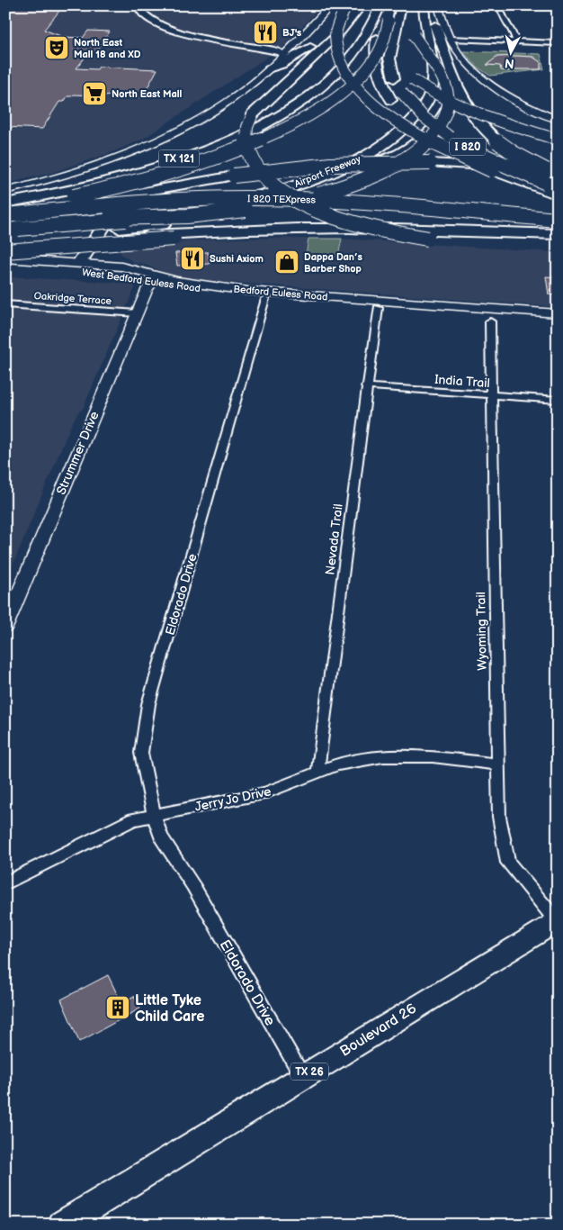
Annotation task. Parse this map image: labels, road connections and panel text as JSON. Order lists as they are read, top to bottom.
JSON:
{
  "streets": {
    "highway": [
      "I 820",
      "TX 121",
      "Airport Freeway",
      "I 820 TEXpress"
    ],
    "main road": [
      "West Bedford Euless Road",
      "Bedford Euless Road",
      "Strummer Drive",
      "Boulevard 26",
      "TX 26"
    ],
    "street": [
      "Oakridge Terrace",
      "India Trail",
      "Nevada Trail",
      "Eldorado Drive",
      "Wyoming Trail",
      "Jerry Jo Drive"
    ]
  },
  "crossings": [
    ["I 820", "TX 121"],
    ["West Bedford Euless Road", "Bedford Euless Road"],
    ["West Bedford Euless Road", "Strummer Drive"],
    ["Oakridge Terrace", "Strummer Drive"],
    ["India Trail", "Nevada Trail"],
    ["India Trail", "Wyoming Trail"],
    ["Nevada Trail", "Jerry Jo Drive"],
    ["Eldorado Drive", "Jerry Jo Drive"],
    ["Eldorado Drive", "Boulevard 26"],
    ["Wyoming Trail", "Jerry Jo Drive"],
    ["Wyoming Trail", "Boulevard 26"]
  ],
  "places": {
    "restaurant": ["BJ's", "Sushi Axiom"],
    "theatre": ["North East Mall 18 and XD"],
    "supermarket": ["North East Mall"],
    "shop": ["Dappa Dan’s Barber Shop"],
    "building": ["Little Tyke Child Care"]
  },
  "north": "bottom"
}
